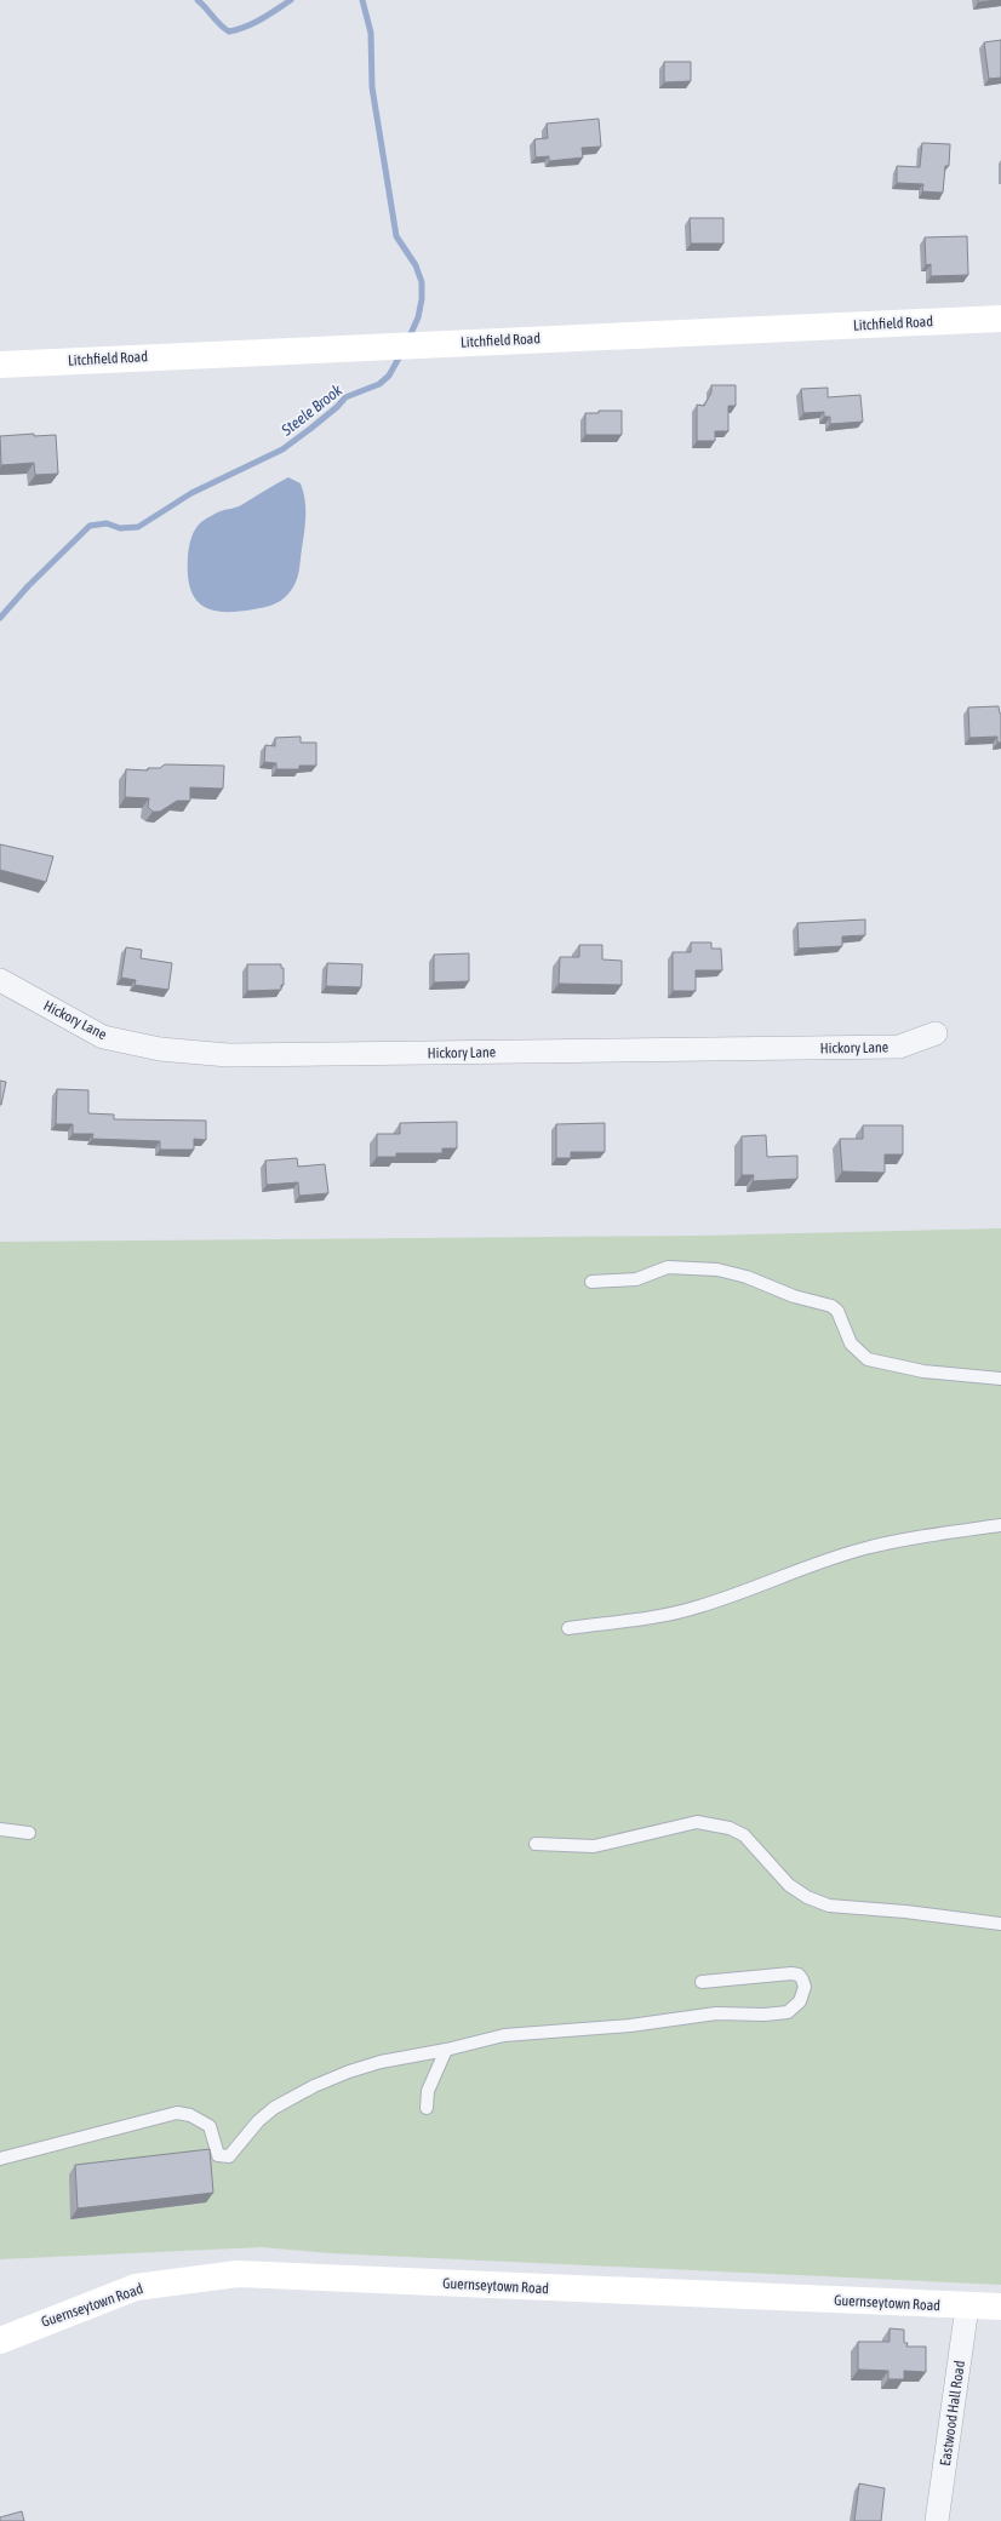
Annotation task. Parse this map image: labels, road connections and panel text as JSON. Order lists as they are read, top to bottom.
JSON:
{
  "streets": {
    "street": [
      "Litchfield Road",
      "Hickory Lane",
      "Guernseytown Road",
      "Eastwood Hall Road"
    ]
  },
  "crossings": [
    ["Guernseytown Road", "Eastwood Hall Road"]
  ],
  "water": ["Steele Brook"]
}
